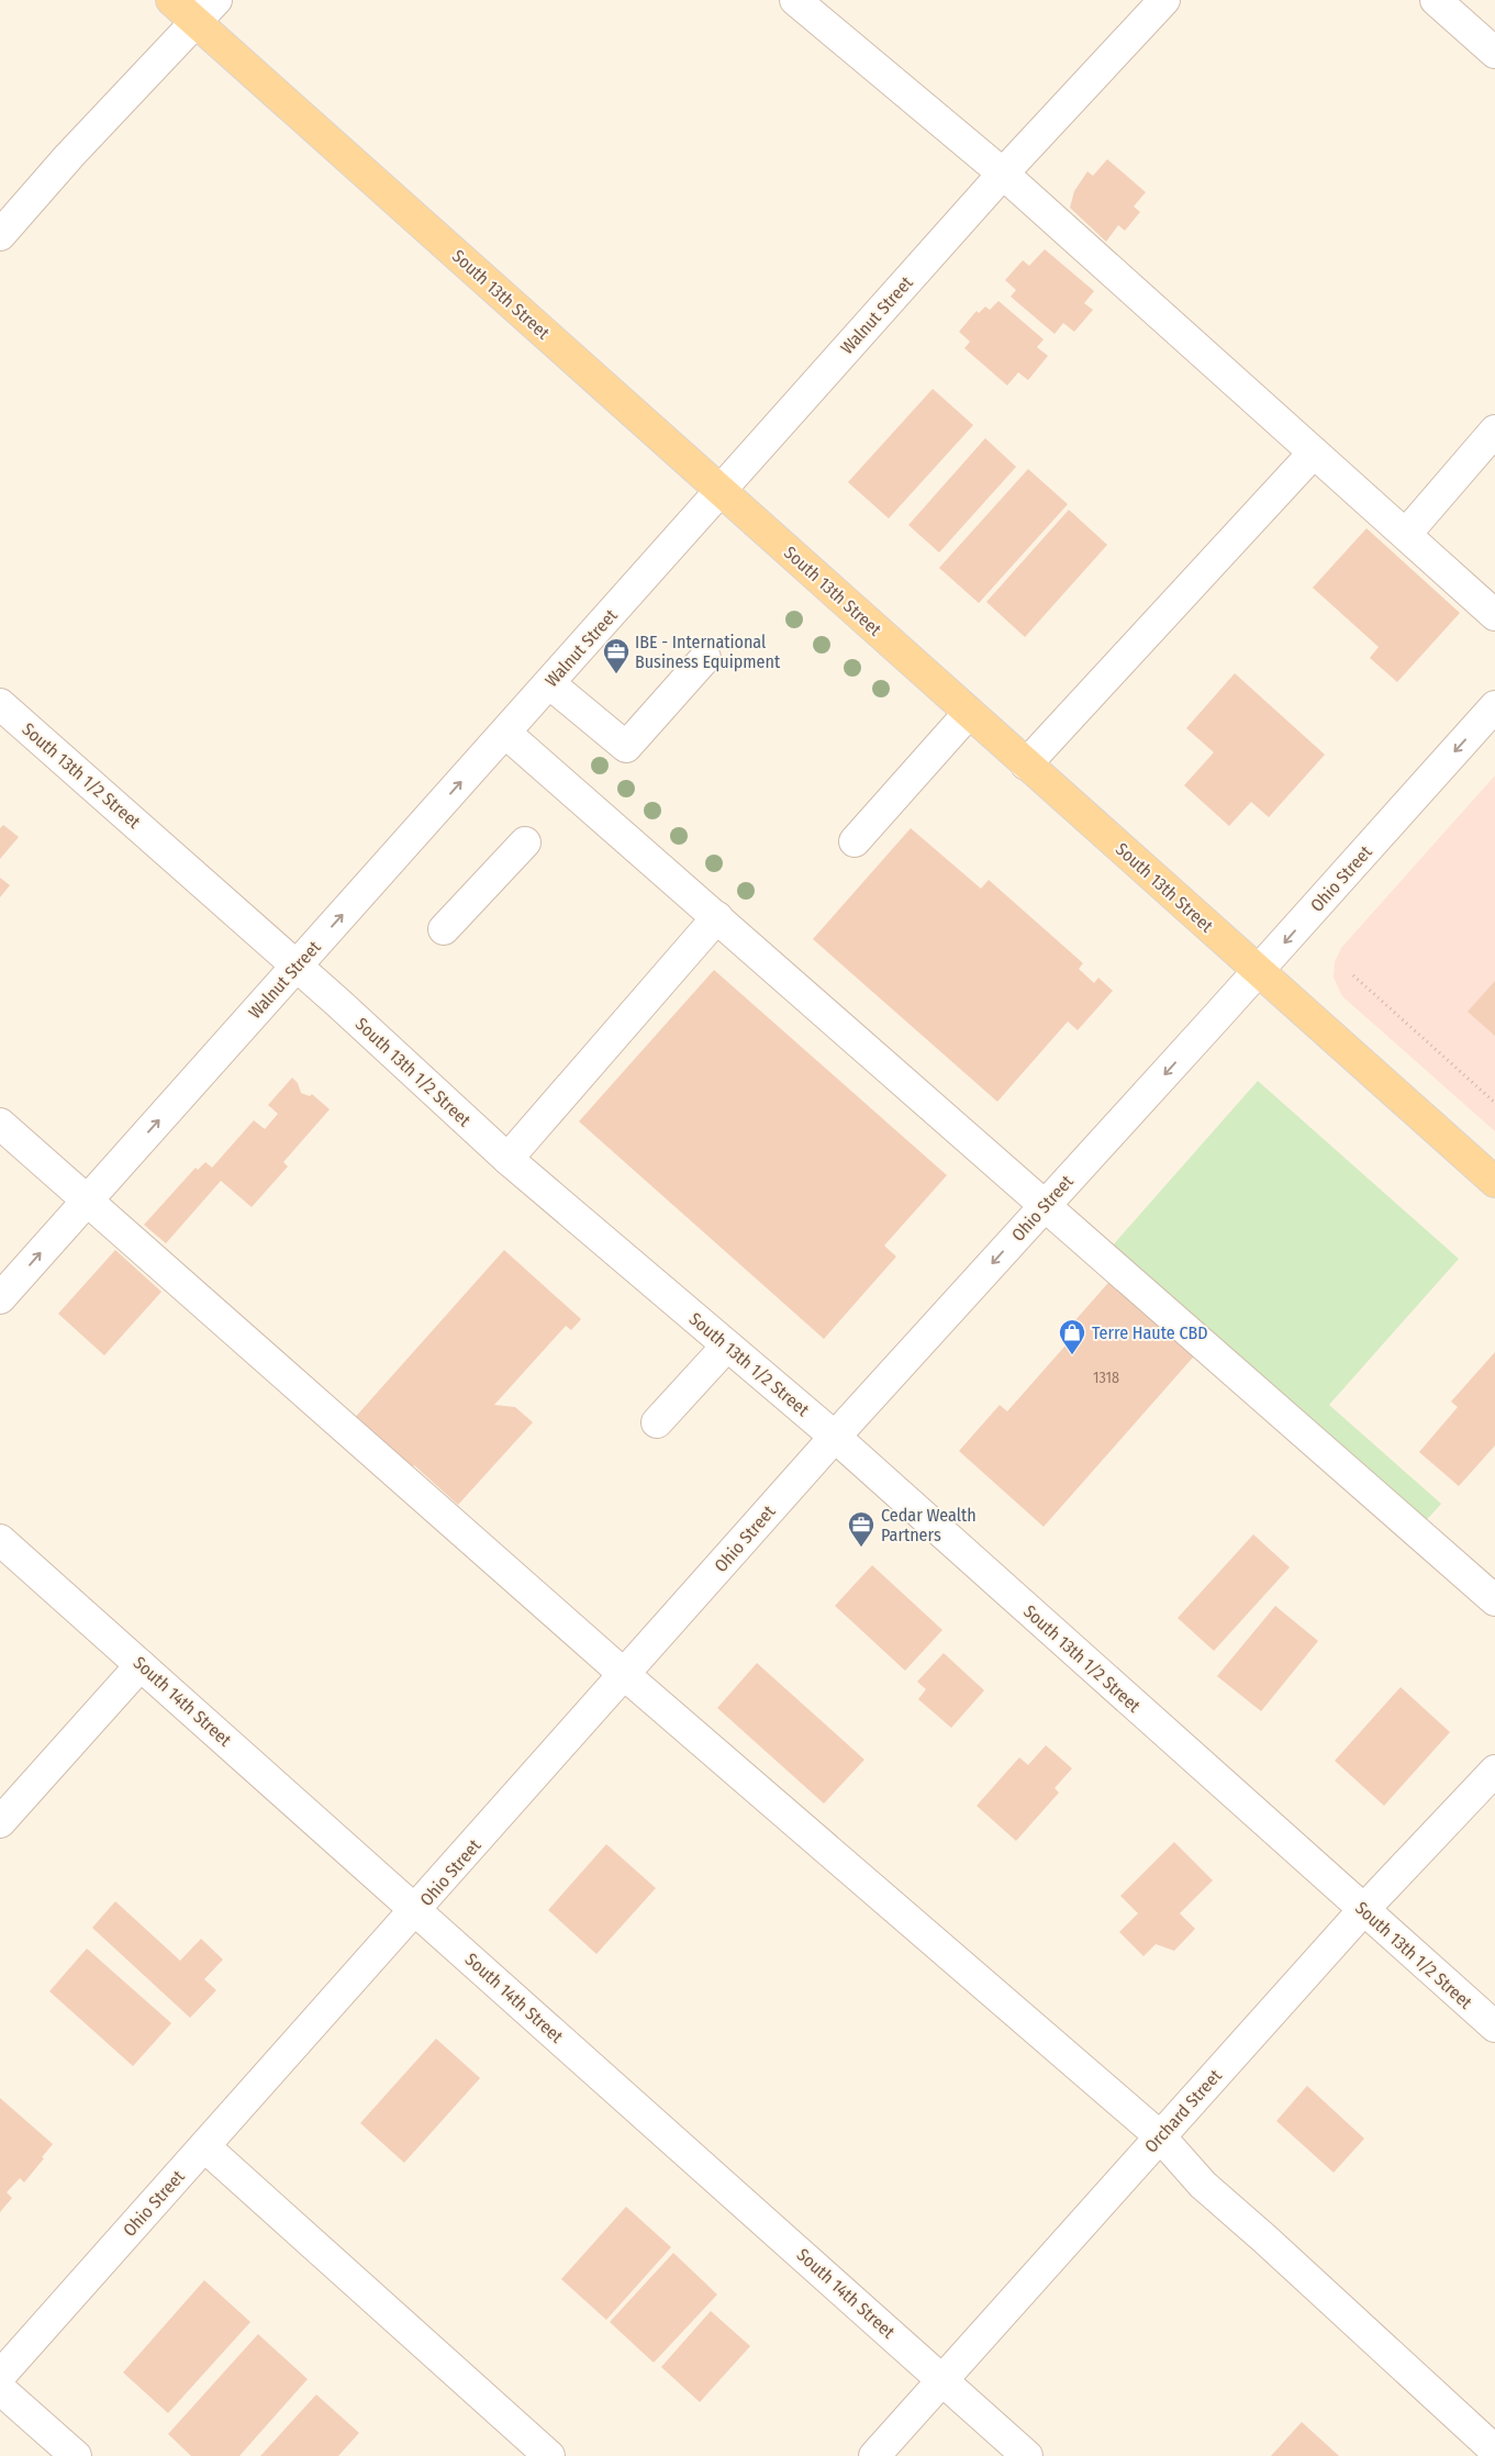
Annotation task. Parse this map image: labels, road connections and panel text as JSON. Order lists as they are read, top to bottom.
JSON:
{
  "streets": {
    "main road": ["South 13th Street"],
    "street": [
      "Walnut Street",
      "South 13th 1/2 Street",
      "Ohio Street",
      "South 14th Street",
      "Orchard Street"
    ]
  },
  "crossings": [
    ["South 13th Street", "Walnut Street"],
    ["South 13th Street", "Ohio Street"],
    ["Walnut Street", "South 13th 1/2 Street"],
    ["South 13th 1/2 Street", "Ohio Street"],
    ["South 13th 1/2 Street", "Orchard Street"],
    ["Ohio Street", "South 14th Street"],
    ["South 14th Street", "Orchard Street"]
  ],
  "one_way": ["Walnut Street", "Ohio Street"],
  "places": {
    "office": ["IBE - International Business Equipment", "Cedar Wealth Partners"],
    "shop": ["Terre Haute CBD"]
  },
  "house_numbers": ["1318"]
}
